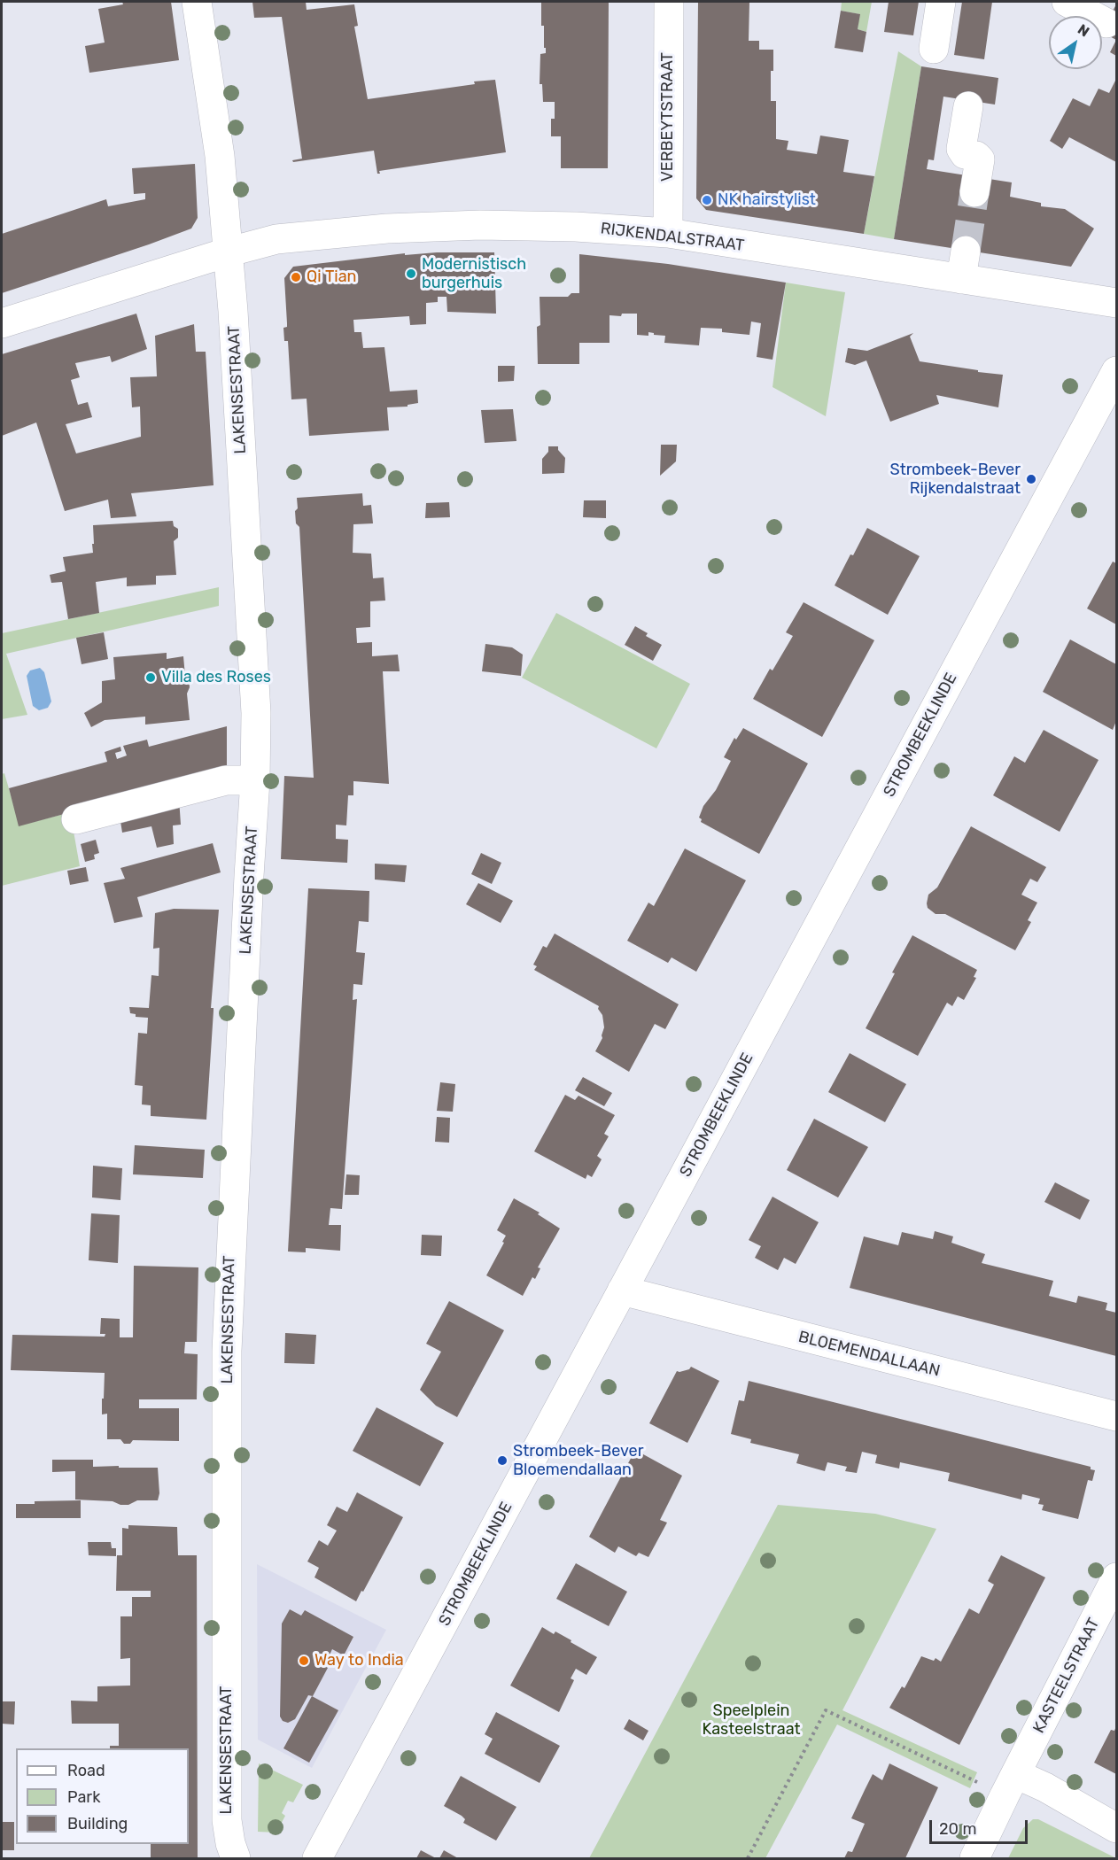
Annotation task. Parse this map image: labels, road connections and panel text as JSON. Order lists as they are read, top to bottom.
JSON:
{
  "streets": {
    "street": [
      "VERBEYTSTRAAT",
      "RIJKENDALSTRAAT",
      "LAKENSESTRAAT",
      "STROMBEEKLINDE",
      "BLOEMENDALLAAN",
      "KASTEELSTRAAT"
    ]
  },
  "crossings": [
    ["VERBEYTSTRAAT", "RIJKENDALSTRAAT"],
    ["RIJKENDALSTRAAT", "LAKENSESTRAAT"],
    ["STROMBEEKLINDE", "BLOEMENDALLAAN"]
  ],
  "parks": ["Speelplein Kasteelstraat"],
  "places": [
    "NK hairstylist",
    "Modernistisch burgerhuis",
    "Qi Tian",
    "Strombeek-Bever Rijkendalstraat",
    "Villa des Roses",
    "Strombeek-Bever Bloemendallaan",
    "Way to India"
  ],
  "legend": ["Road", "Park", "Building"],
  "scale_bar": "20 m",
  "north": "top right"
}
